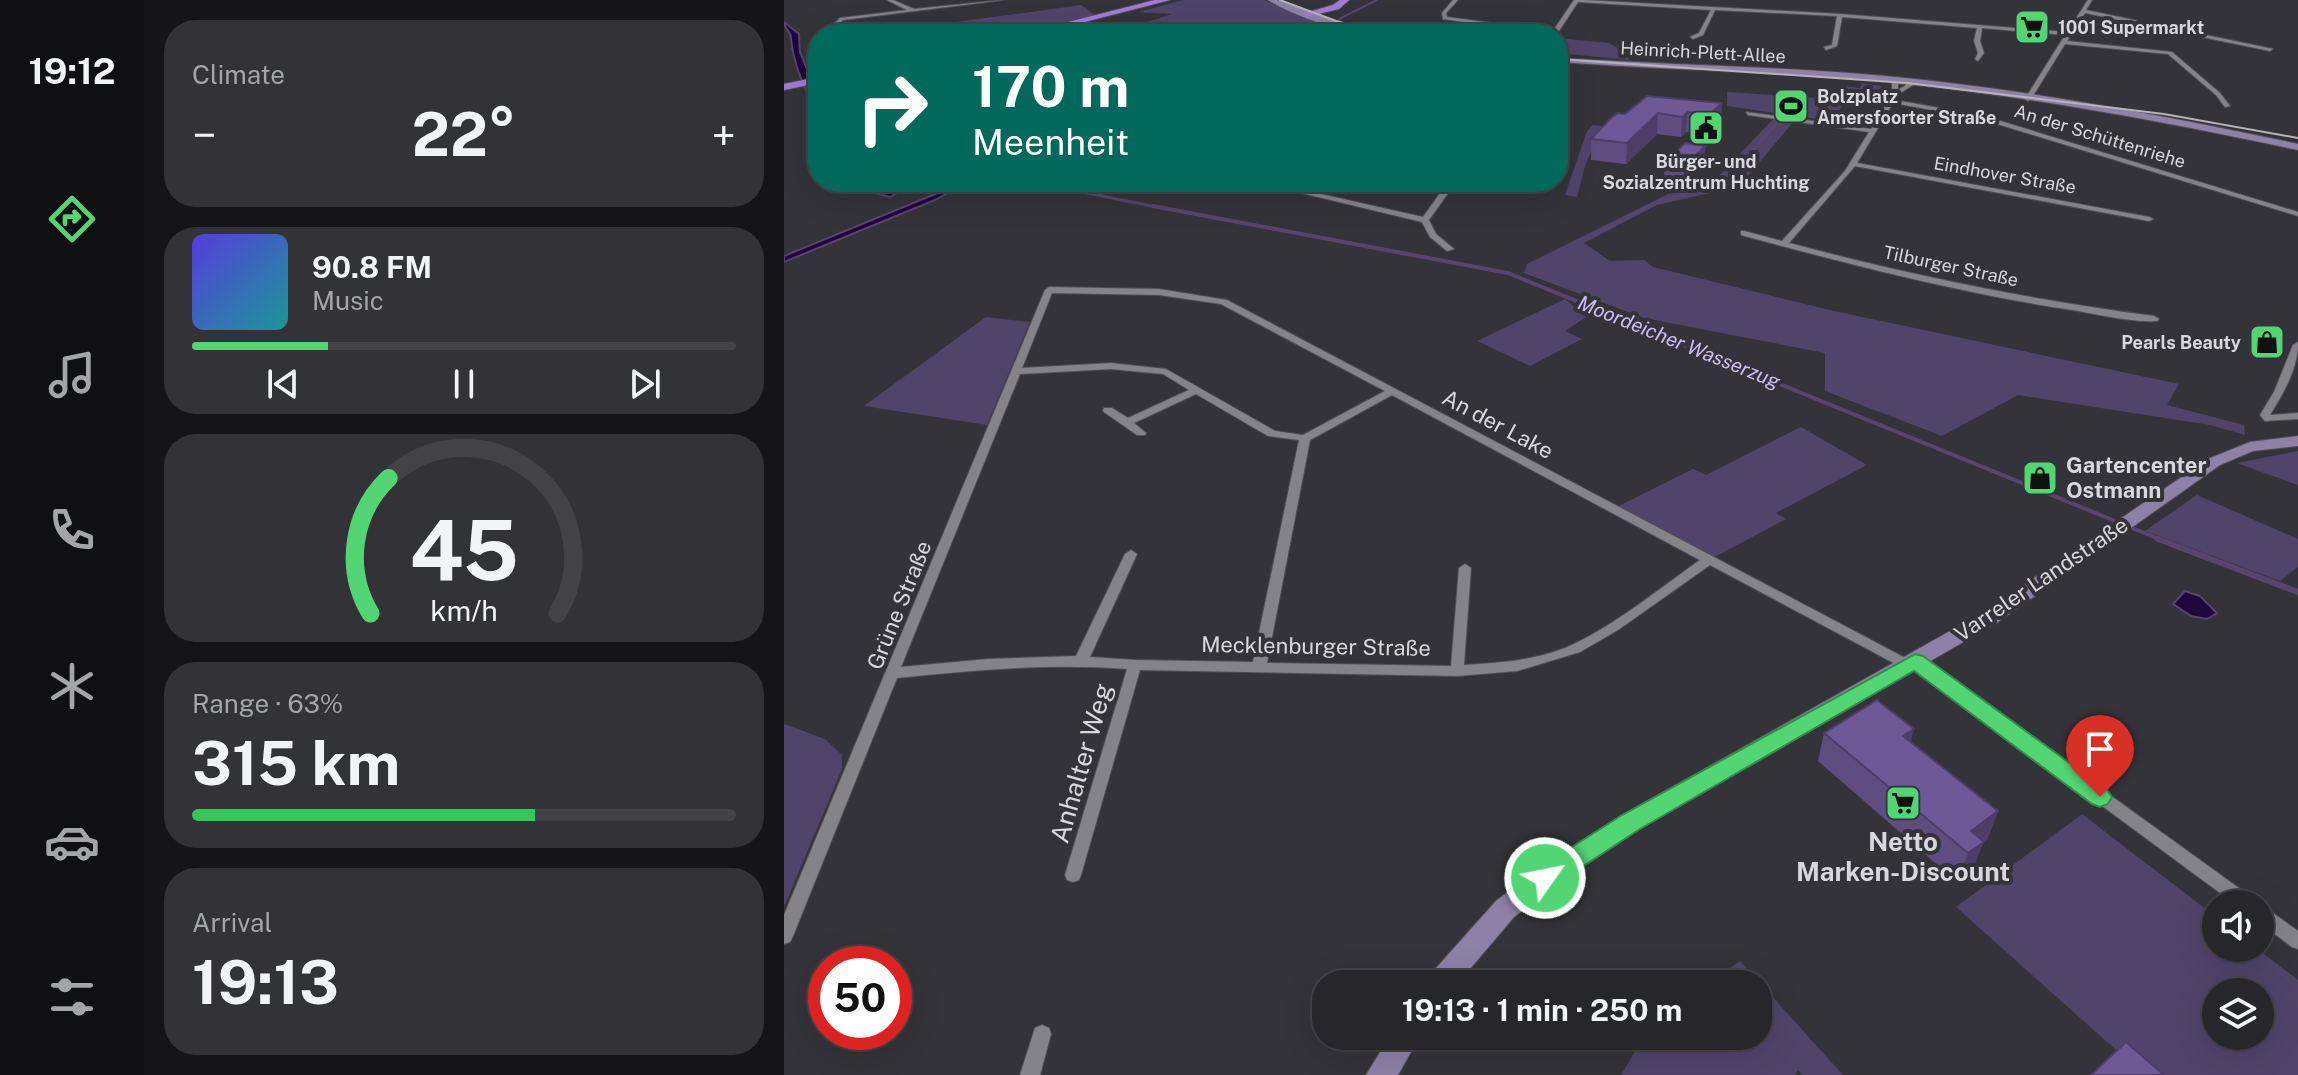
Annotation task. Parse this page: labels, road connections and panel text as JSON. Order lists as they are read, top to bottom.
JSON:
{
  "streets": {
    "main road": ["Heinrich-Plett-Allee", "Varreler Landstraße"],
    "street": [
      "An der Schüttenriehe",
      "Eindhover Straße",
      "Tilburger Straße",
      "An der Lake",
      "Grüne Straße",
      "Mecklenburger Straße",
      "Anhalter Weg"
    ]
  },
  "crossings": [
    ["An der Lake", "Varreler Landstraße"],
    ["An der Lake", "Grüne Straße"],
    ["An der Lake", "Mecklenburger Straße"],
    ["Grüne Straße", "Mecklenburger Straße"],
    ["Mecklenburger Straße", "Anhalter Weg"]
  ],
  "water": ["Moordeicher Wasserzug"],
  "places": {
    "supermarket": ["1001 Supermarkt", "Netto Marken-Discount"],
    "sports": ["Bolzplatz Amersfoorter Straße"],
    "public building": ["Bürger- und Sozialzentrum Huchting"],
    "shop": ["Pearls Beauty", "Gartencenter Ostmann"]
  },
  "page": {
    "tabs": "19:12",
    "tile": [
      "Climate",
      ["Range · 63%", "315 km"],
      ["Arrival", "19:13"]
    ],
    "turn": ["170 m", "Meenheit"],
    "heat": ["−", "22°", "+"],
    "song": ["90.8 FM", "Music"],
    "limit": "50",
    "trip": "19:13 · 1 min · 250 m",
    "gauge": ["45", "km/h"]
  }
}
